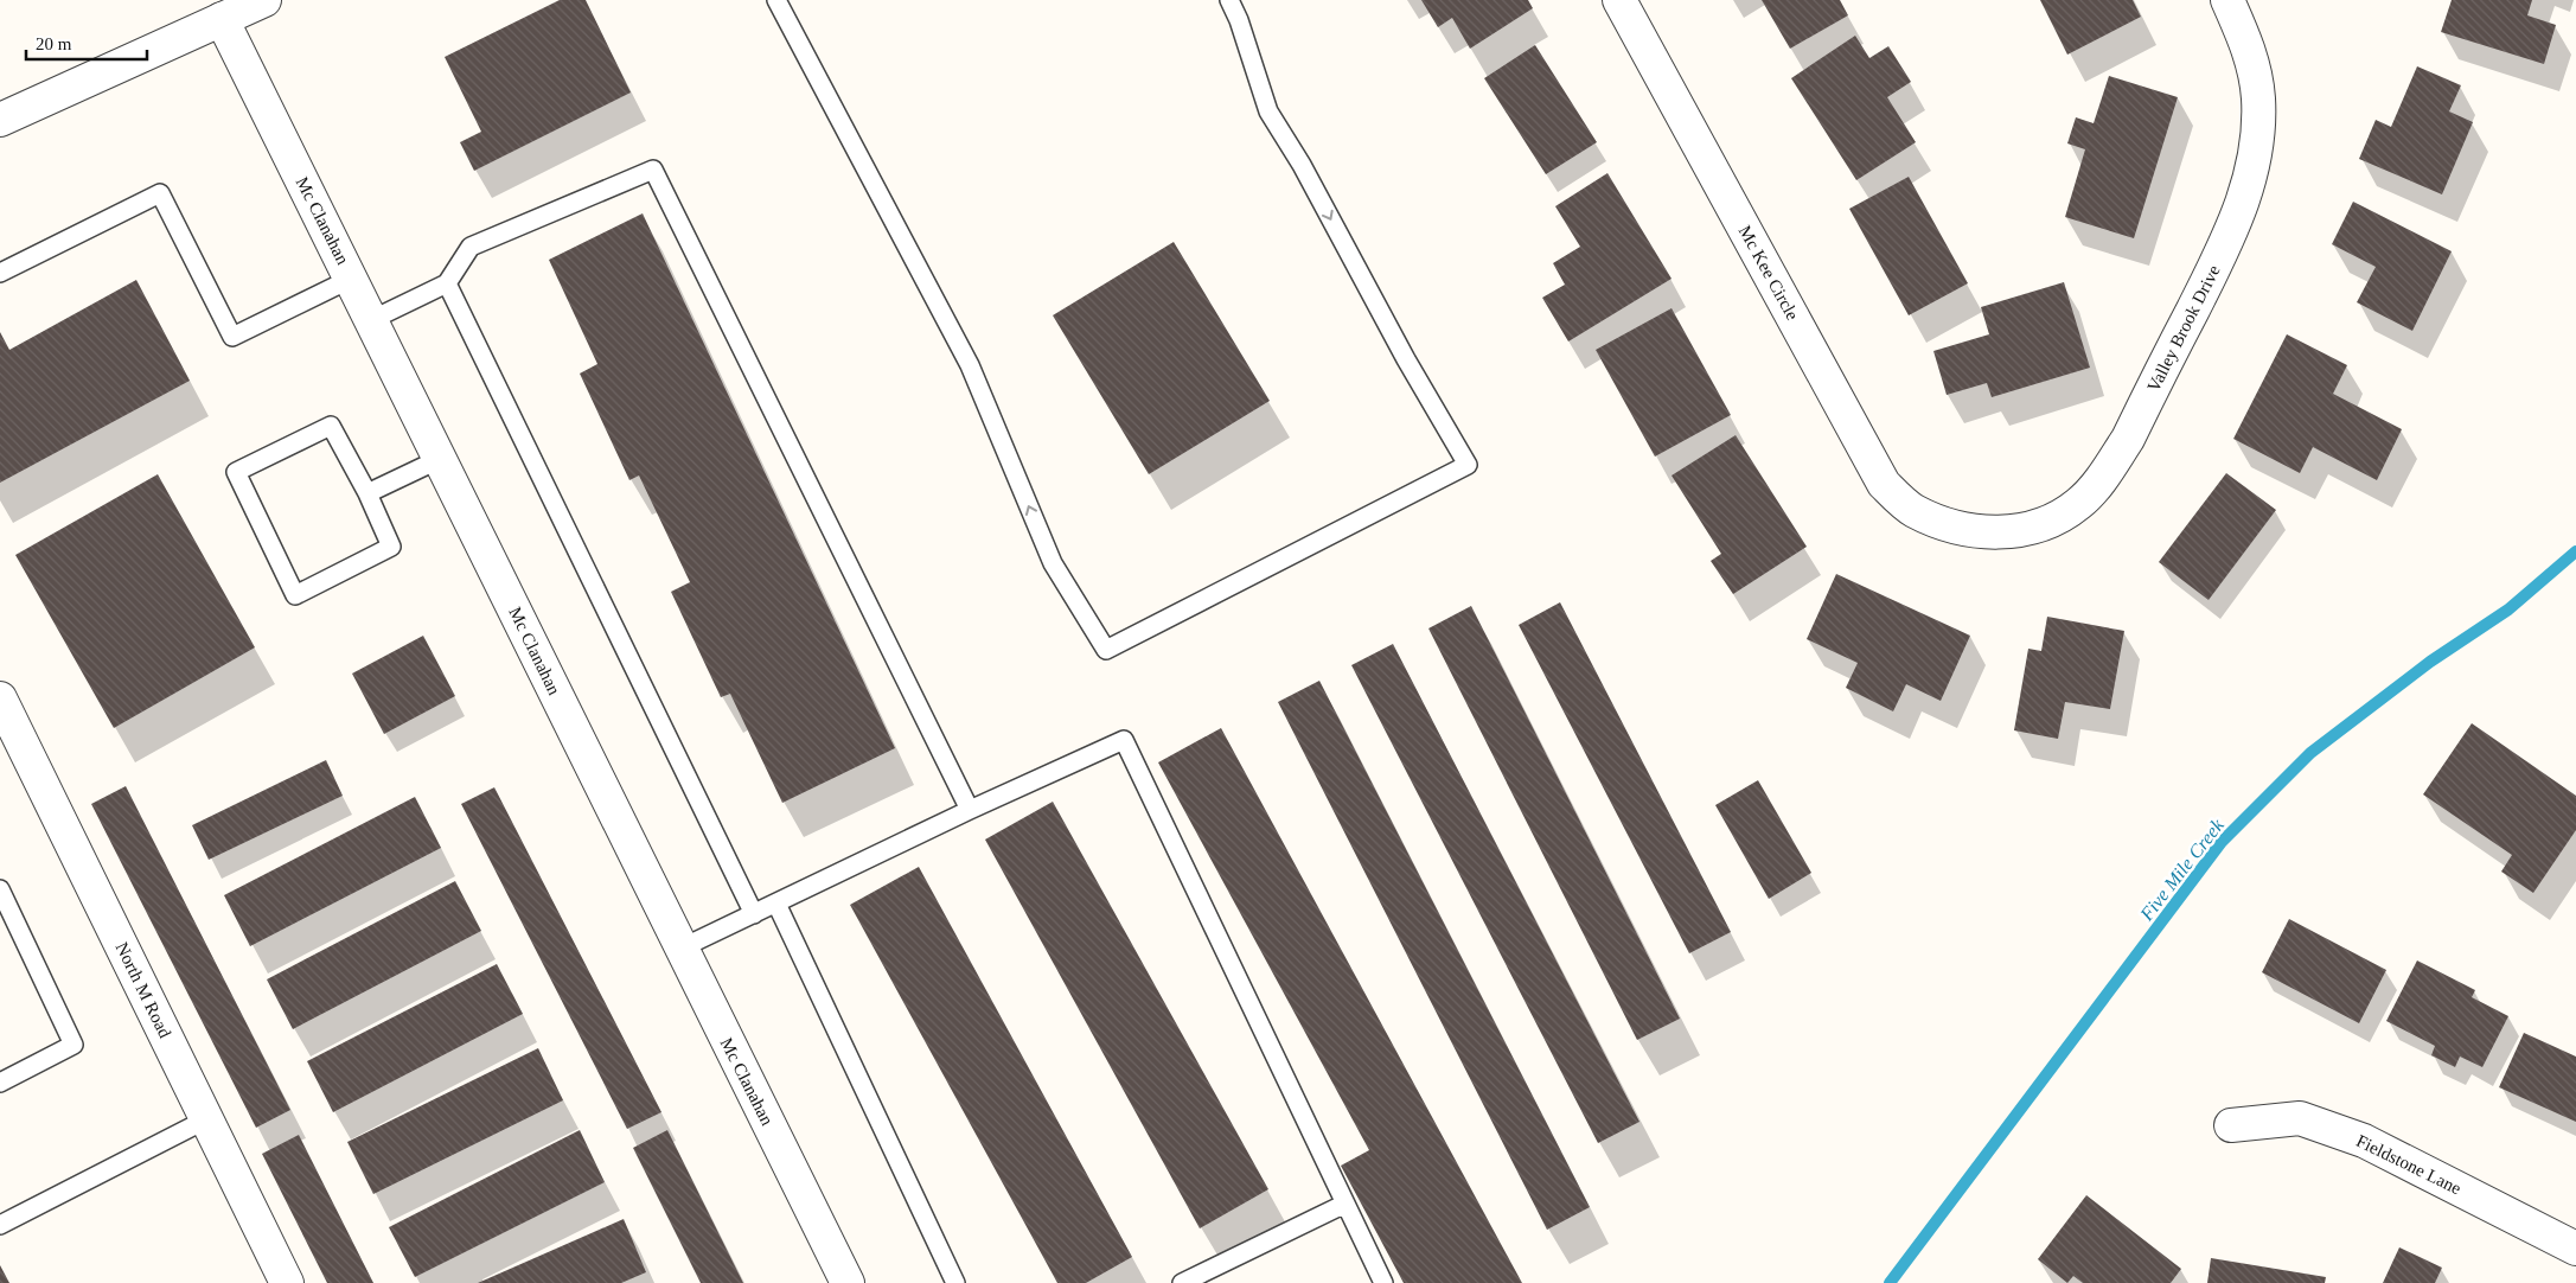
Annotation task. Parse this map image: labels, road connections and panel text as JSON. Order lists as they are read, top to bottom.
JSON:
{
  "streets": {
    "street": [
      "Mc Clanahan",
      "Mc Kee Circle",
      "Valley Brook Drive",
      "North M Road",
      "Fieldstone Lane"
    ]
  },
  "crossings": [
    ["Mc Kee Circle", "Valley Brook Drive"]
  ],
  "water": ["Five Mile Creek"],
  "scale_bar": "20 m"
}
